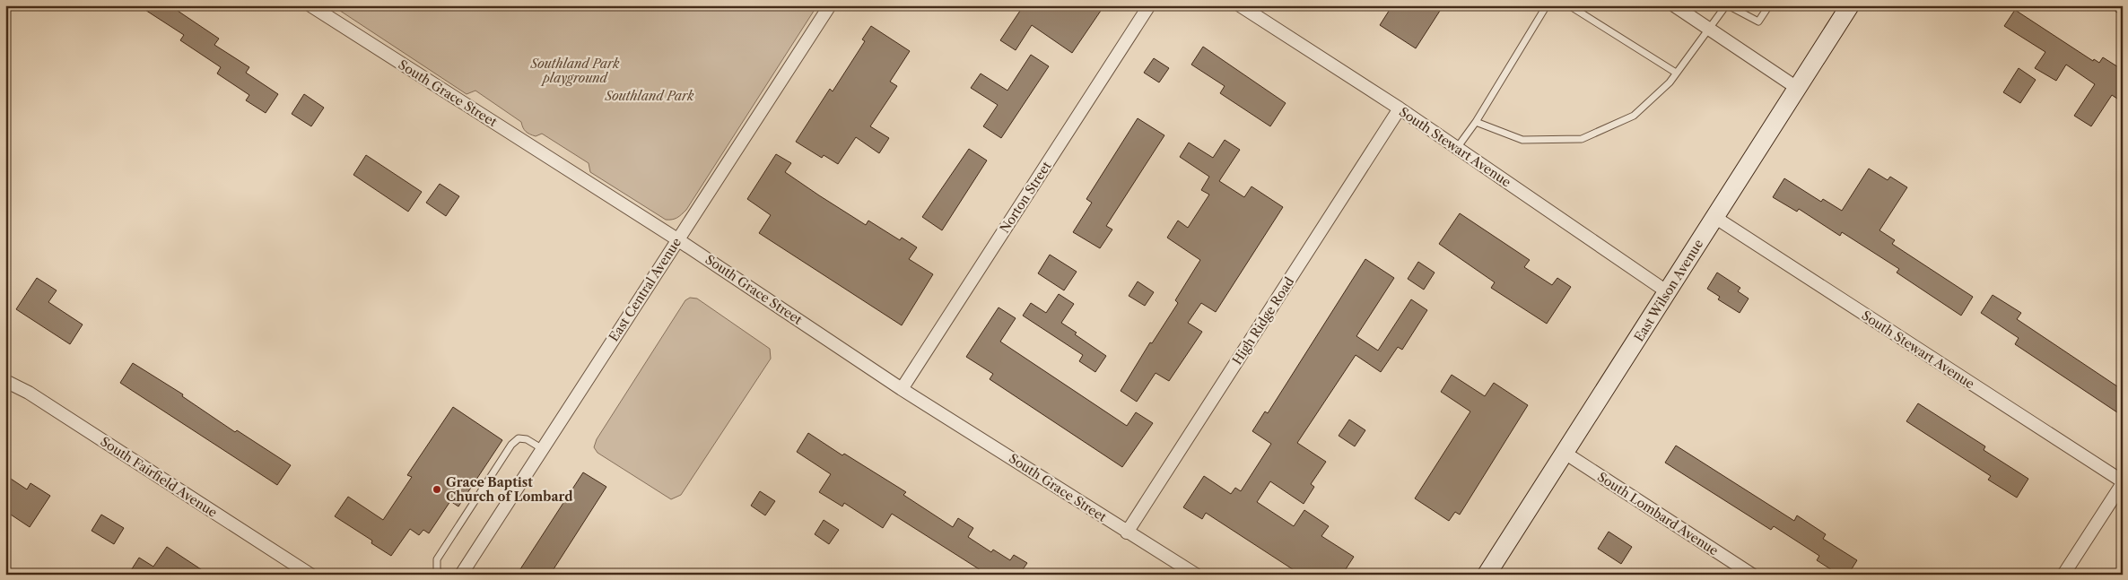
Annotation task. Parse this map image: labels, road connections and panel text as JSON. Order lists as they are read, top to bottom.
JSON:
{
  "streets": {
    "street": [
      "South Grace Street",
      "South Stewart Avenue",
      "Norton Street",
      "East Central Avenue",
      "East Wilson Avenue",
      "High Ridge Road",
      "South Fairfield Avenue",
      "South Lombard Avenue"
    ]
  },
  "crossings": [
    ["South Grace Street", "Norton Street"],
    ["South Grace Street", "East Central Avenue"],
    ["South Grace Street", "High Ridge Road"],
    ["South Stewart Avenue", "East Wilson Avenue"],
    ["South Stewart Avenue", "High Ridge Road"],
    ["East Wilson Avenue", "South Lombard Avenue"]
  ],
  "parks": ["Southland Park playground", "Southland Park"],
  "places": ["Grace Baptist Church of Lombard"]
}
